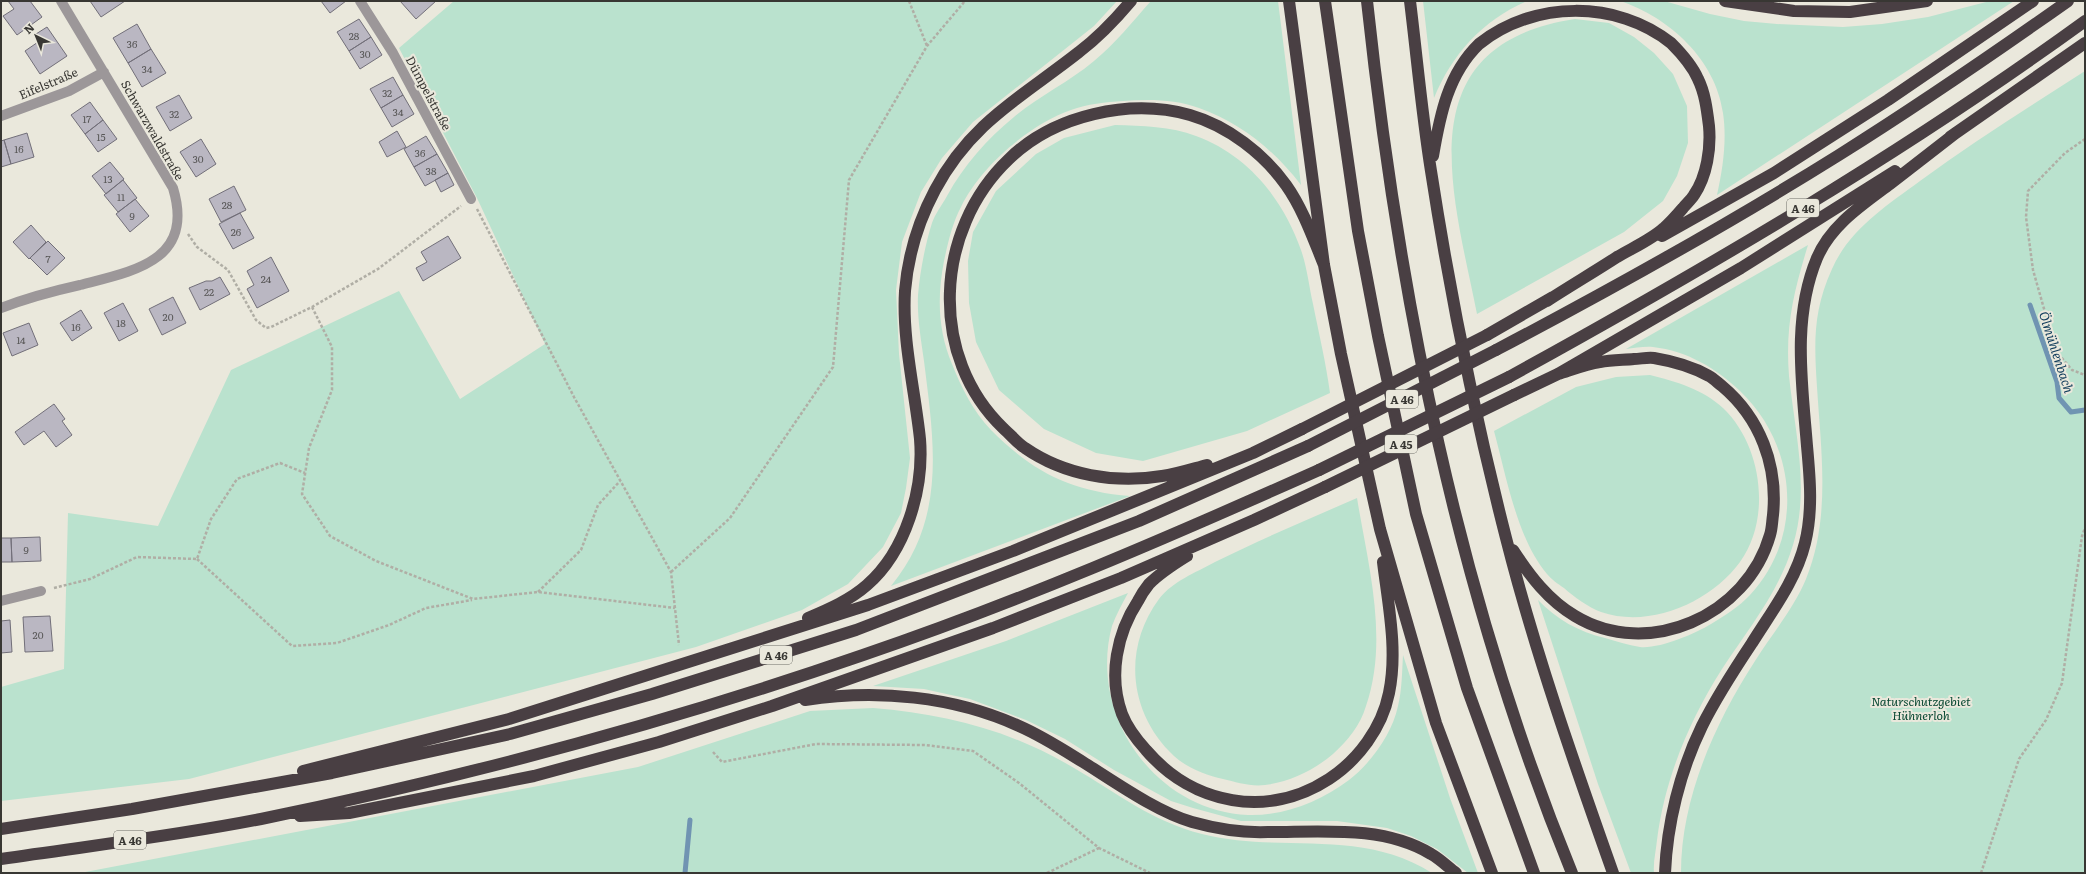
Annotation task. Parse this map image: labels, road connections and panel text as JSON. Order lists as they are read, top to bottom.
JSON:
{
  "streets": {
    "highway": ["A 46", "A 45"],
    "street": ["Eifelstraße", "Dümpelstraße", "Schwarzwaldstraße"]
  },
  "crossings": [
    ["Eifelstraße", "Schwarzwaldstraße"]
  ],
  "water": ["Ölmühlenbach"],
  "parks": ["Naturschutzgebiet Hühnerloh"],
  "house_numbers": [
    "28",
    "36",
    "30",
    "34",
    "32",
    "34",
    "32",
    "17",
    "15",
    "16",
    "36",
    "30",
    "38",
    "13",
    "11",
    "28",
    "9",
    "26",
    "7",
    "24",
    "22",
    "20",
    "18",
    "16",
    "14",
    "9",
    "20"
  ],
  "north": "top left"
}
